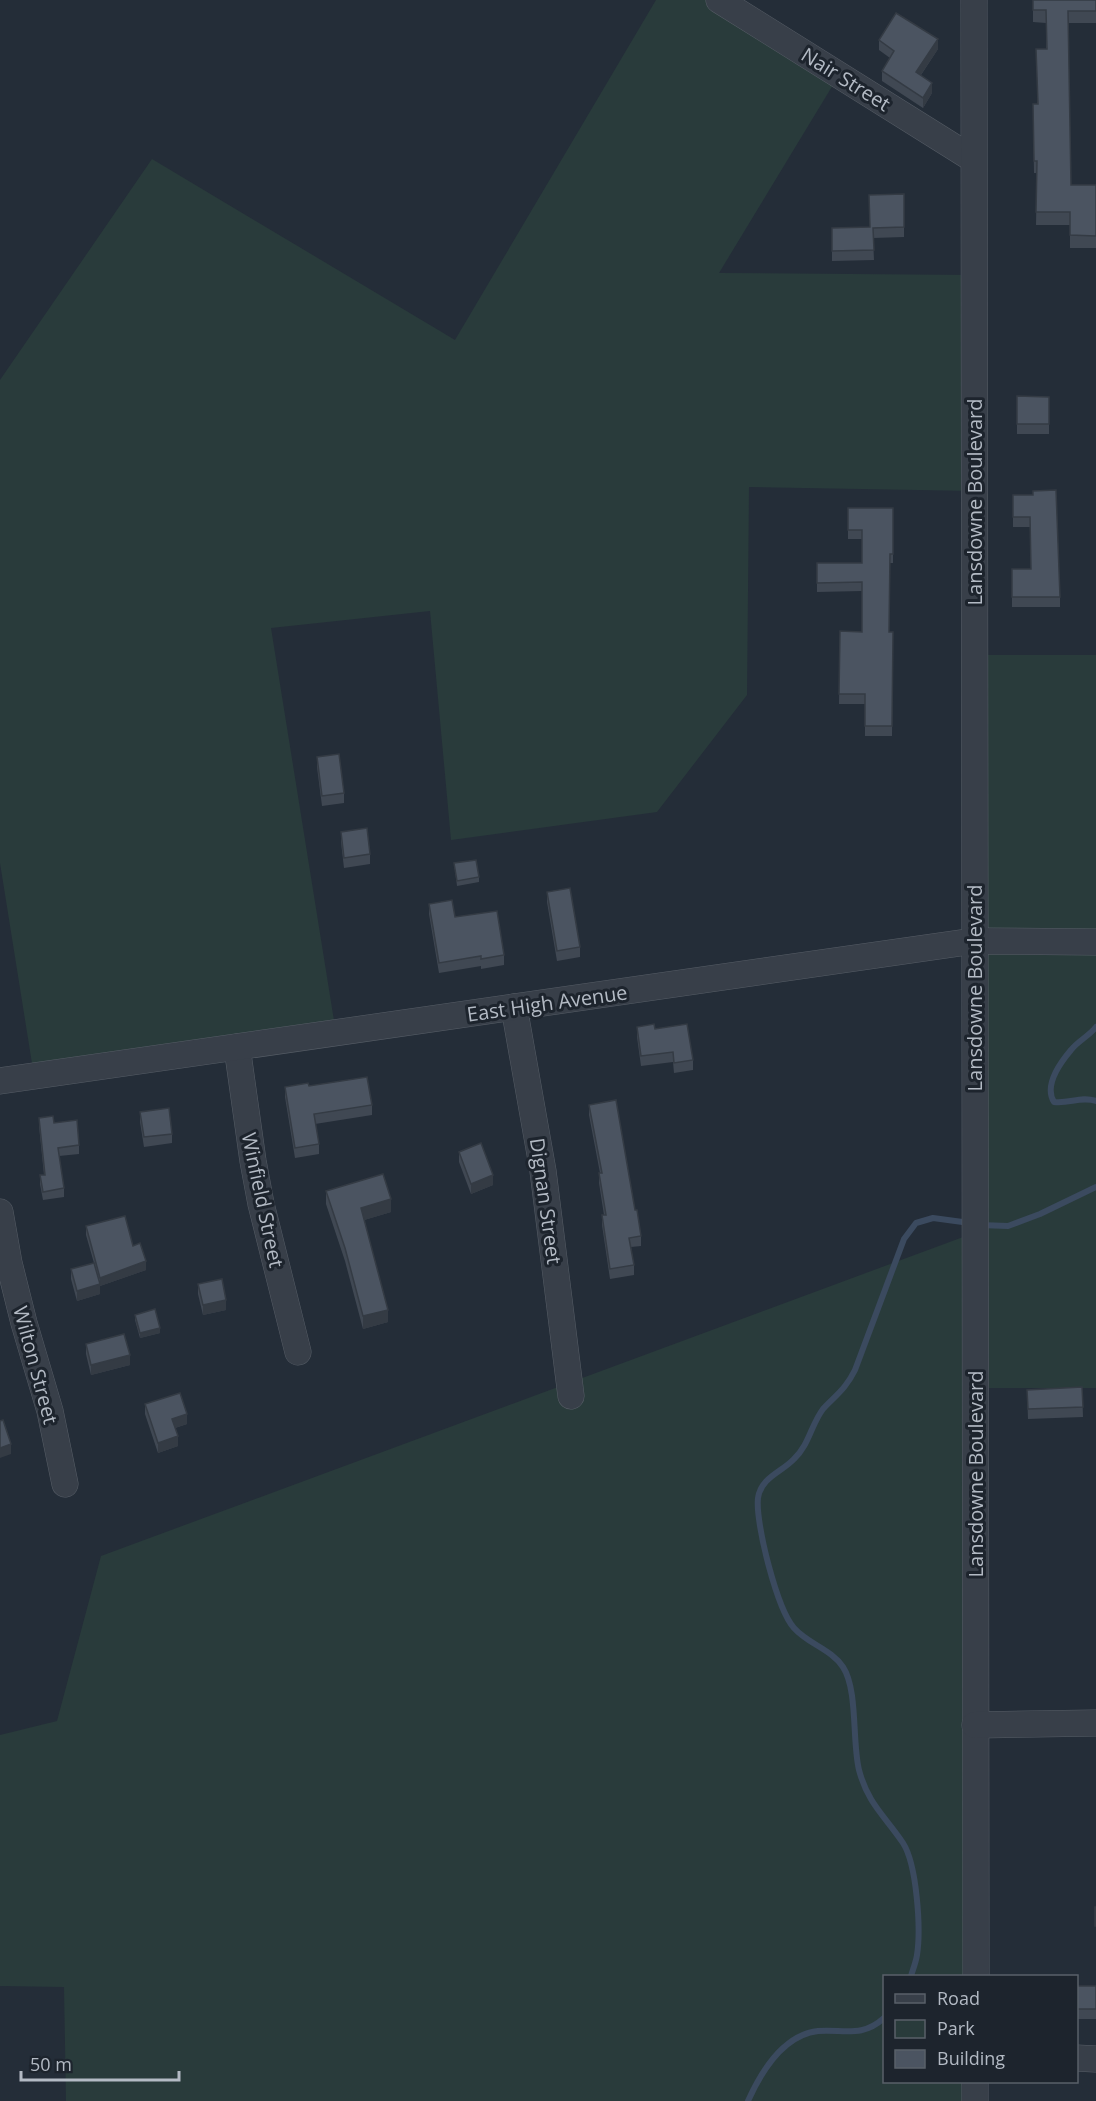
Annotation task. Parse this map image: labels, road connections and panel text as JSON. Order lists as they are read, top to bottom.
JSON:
{
  "streets": {
    "street": [
      "Nair Street",
      "Lansdowne Boulevard",
      "East High Avenue",
      "Winfield Street",
      "Dignan Street",
      "Wilton Street"
    ]
  },
  "crossings": [
    ["Nair Street", "Lansdowne Boulevard"],
    ["Lansdowne Boulevard", "East High Avenue"],
    ["East High Avenue", "Winfield Street"],
    ["East High Avenue", "Dignan Street"]
  ],
  "legend": ["Road", "Park", "Building"],
  "scale_bar": "50 m"
}
